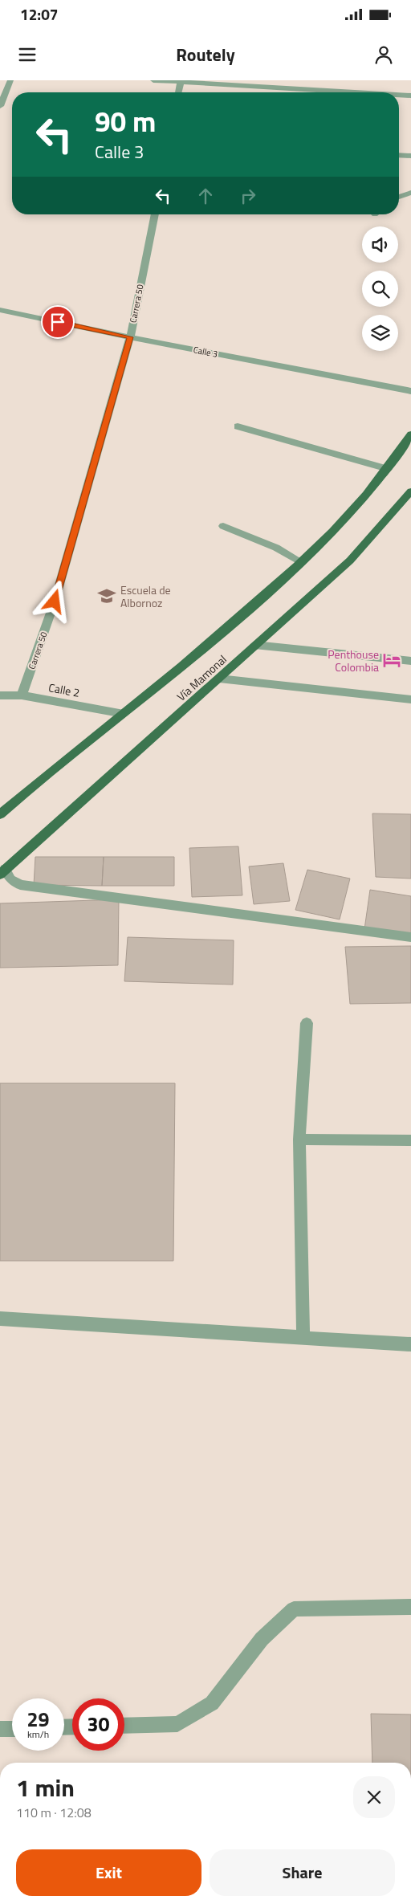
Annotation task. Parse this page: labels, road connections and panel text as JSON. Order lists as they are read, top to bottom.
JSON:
{
  "streets": {
    "main road": ["Vía Mamonal"],
    "street": ["Carrera 50", "Calle 3", "Calle 2"]
  },
  "crossings": [
    ["Carrera 50", "Calle 3"],
    ["Carrera 50", "Calle 2"],
    ["Vía Mamonal", "Calle 2"]
  ],
  "places": {
    "school or university": ["Escuela de Albornoz"],
    "hotel": ["Penthouse Colombia"]
  },
  "page": {
    "status": "12:07",
    "header": "Routely",
    "turn": ["90 m", "Calle 3"],
    "speed": "29 km/h",
    "limit": "30",
    "heading": ["1 min", "110 m · 12:08"],
    "buttons": ["Exit", "Share"]
  }
}
